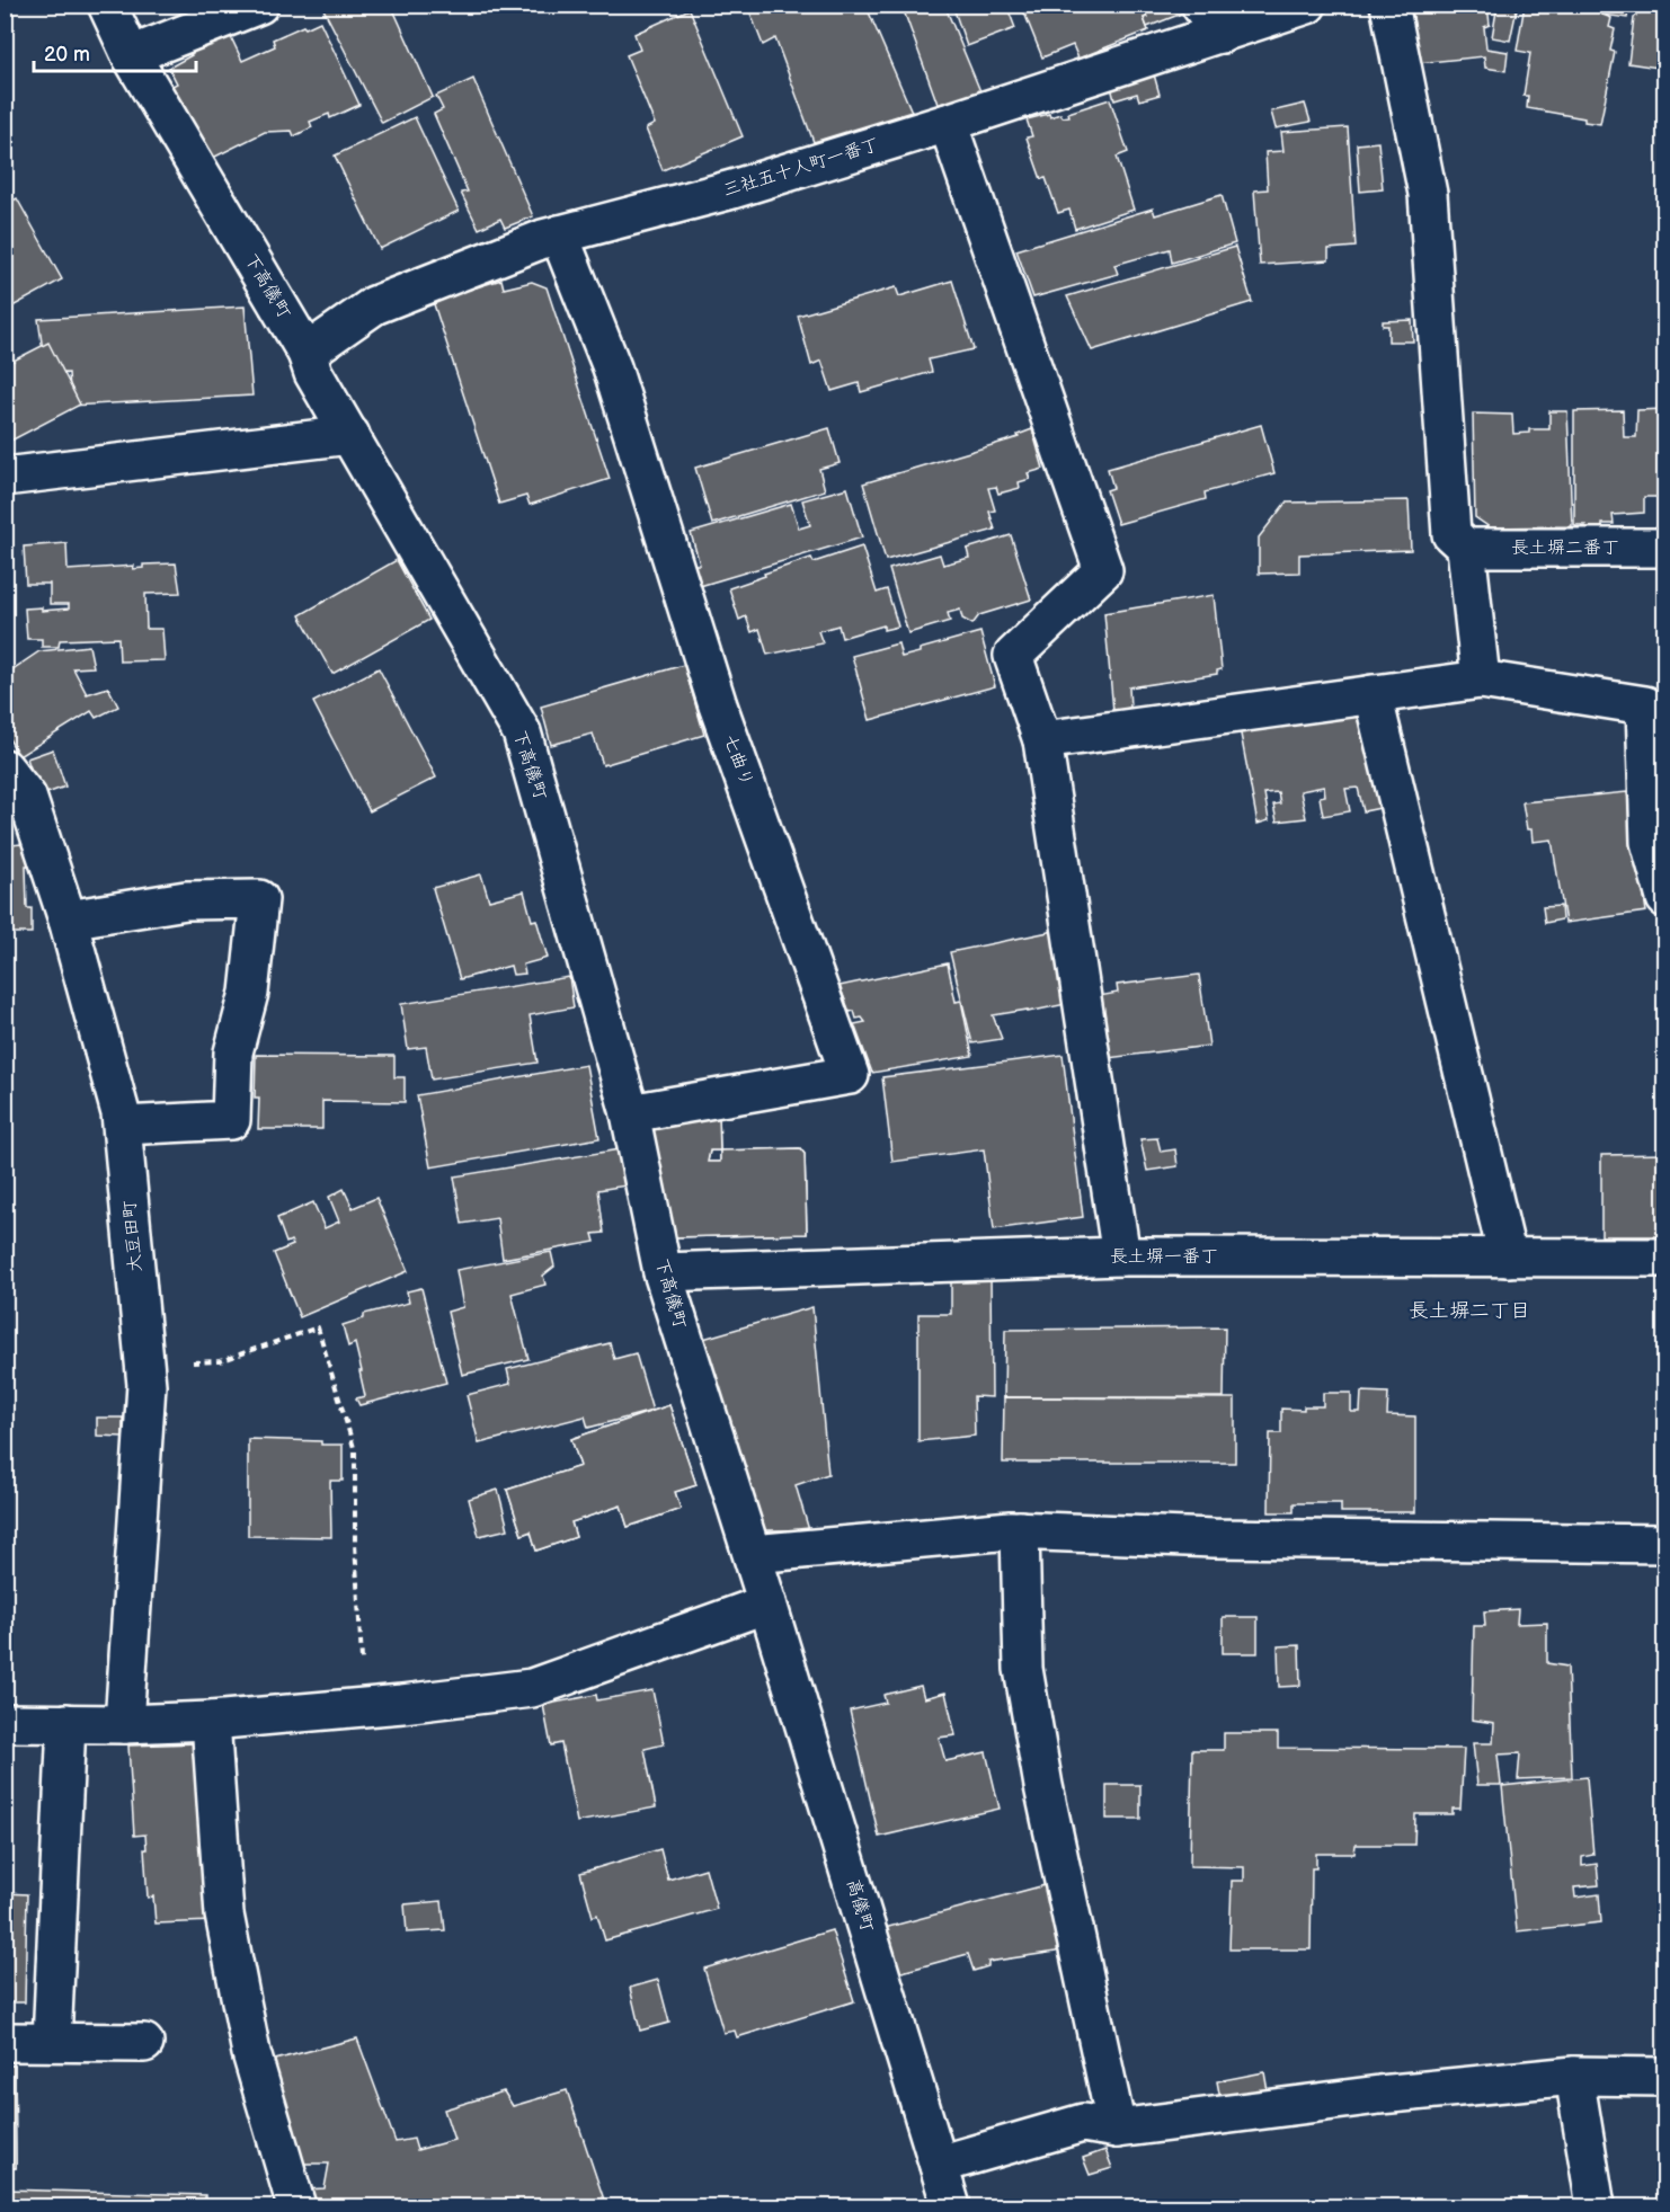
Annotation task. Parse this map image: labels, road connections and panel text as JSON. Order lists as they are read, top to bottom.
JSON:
{
  "streets": {
    "street": [
      "三社五十人町一番丁",
      "下高儀町",
      "長土塀二番丁",
      "七曲り",
      "大豆田町",
      "長土塀一番丁",
      "高儀町"
    ]
  },
  "crossings": [
    ["三社五十人町一番丁", "下高儀町"],
    ["三社五十人町一番丁", "七曲り"],
    ["下高儀町", "七曲り"],
    ["下高儀町", "長土塀一番丁"],
    ["下高儀町", "高儀町"]
  ],
  "districts": ["長土塀二丁目"],
  "scale_bar": "20 m"
}
